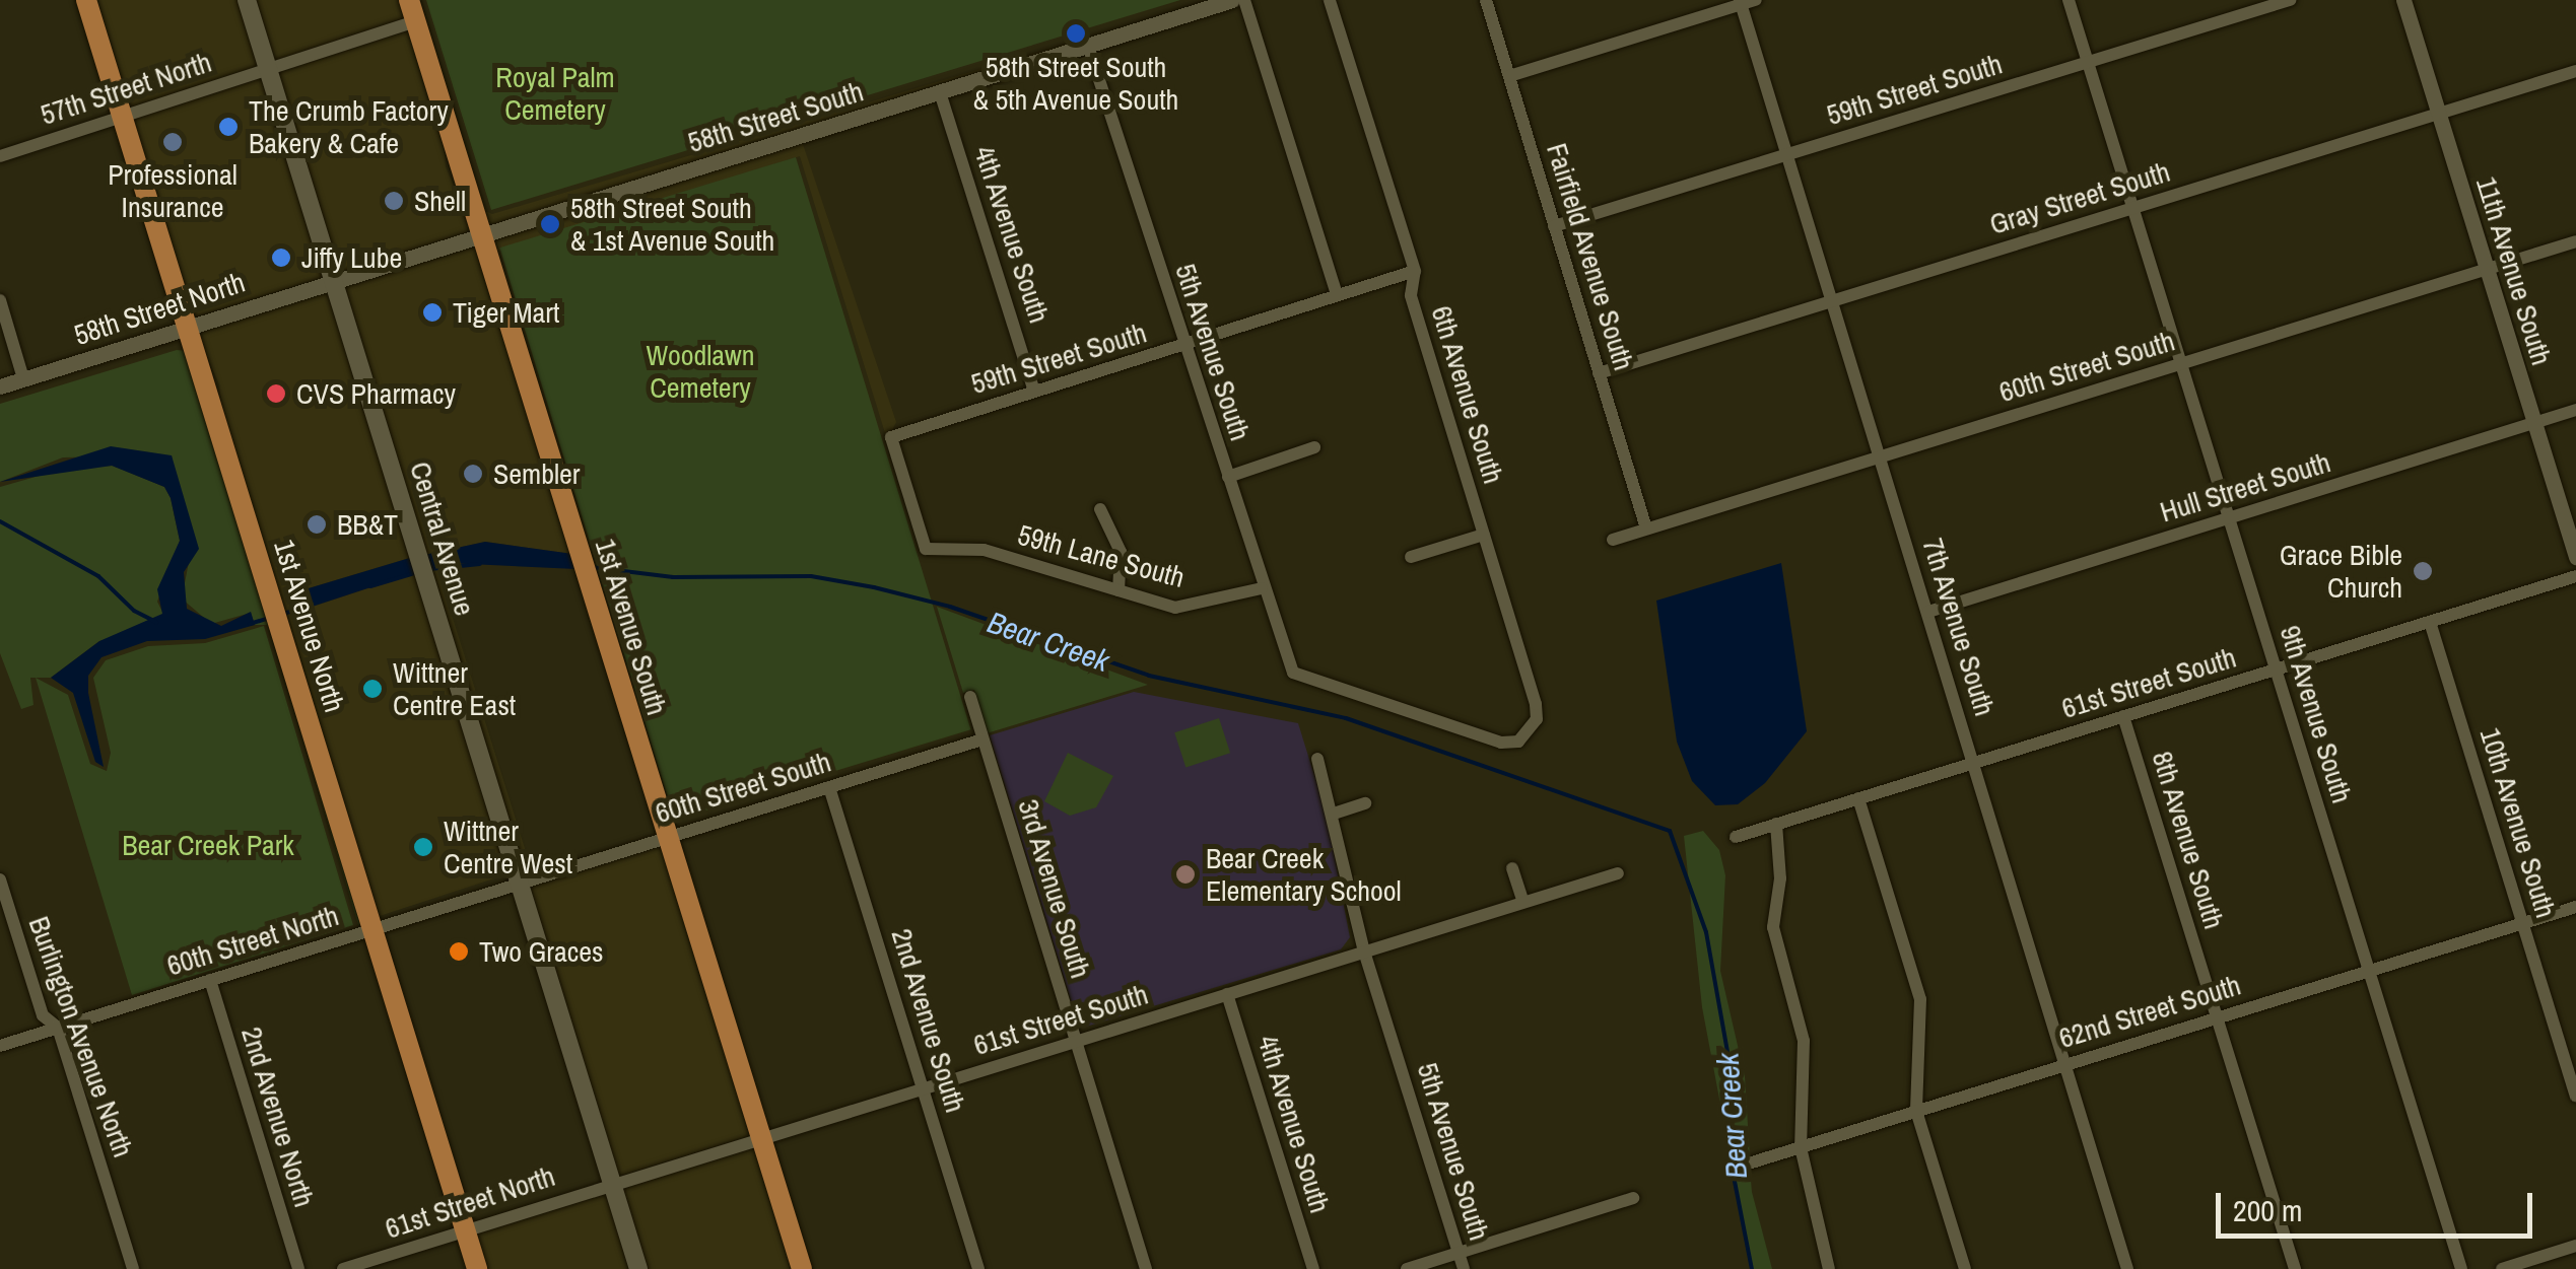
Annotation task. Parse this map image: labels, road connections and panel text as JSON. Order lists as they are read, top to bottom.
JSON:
{
  "streets": {
    "main road": ["Central Avenue", "1st Avenue North", "1st Avenue South"],
    "street": [
      "57th Street North",
      "59th Street South",
      "58th Street South",
      "Gray Street South",
      "4th Avenue South",
      "Fairfield Avenue South",
      "11th Avenue South",
      "58th Street North",
      "5th Avenue South",
      "60th Street South",
      "6th Avenue South",
      "Hull Street South",
      "59th Lane South",
      "7th Avenue South",
      "61st Street South",
      "9th Avenue South",
      "10th Avenue South",
      "8th Avenue South",
      "3rd Avenue South",
      "60th Street North",
      "62nd Street South",
      "2nd Avenue South",
      "Burlington Avenue North",
      "2nd Avenue North",
      "61st Street North"
    ]
  },
  "crossings": [
    ["57th Street North", "Central Avenue"],
    ["57th Street North", "1st Avenue North"],
    ["57th Street North", "1st Avenue South"],
    ["59th Street South", "4th Avenue South"],
    ["59th Street South", "Fairfield Avenue South"],
    ["59th Street South", "5th Avenue South"],
    ["59th Street South", "6th Avenue South"],
    ["59th Street South", "59th Lane South"],
    ["59th Street South", "7th Avenue South"],
    ["59th Street South", "9th Avenue South"],
    ["58th Street South", "4th Avenue South"],
    ["58th Street South", "58th Street North"],
    ["58th Street South", "5th Avenue South"],
    ["58th Street South", "Central Avenue"],
    ["58th Street South", "1st Avenue South"],
    ["Gray Street South", "Fairfield Avenue South"],
    ["Gray Street South", "11th Avenue South"],
    ["Gray Street South", "7th Avenue South"],
    ["Gray Street South", "9th Avenue South"],
    ["4th Avenue South", "61st Street South"],
    ["Fairfield Avenue South", "60th Street South"],
    ["11th Avenue South", "60th Street South"],
    ["11th Avenue South", "Hull Street South"],
    ["58th Street North", "Central Avenue"],
    ["58th Street North", "1st Avenue North"],
    ["5th Avenue South", "6th Avenue South"],
    ["5th Avenue South", "59th Lane South"],
    ["5th Avenue South", "61st Street South"],
    ["60th Street South", "Central Avenue"],
    ["60th Street South", "1st Avenue South"],
    ["60th Street South", "7th Avenue South"],
    ["60th Street South", "9th Avenue South"],
    ["60th Street South", "3rd Avenue South"],
    ["60th Street South", "60th Street North"],
    ["60th Street South", "2nd Avenue South"],
    ["Hull Street South", "7th Avenue South"],
    ["Hull Street South", "9th Avenue South"],
    ["Central Avenue", "61st Street South"],
    ["Central Avenue", "60th Street North"],
    ["Central Avenue", "61st Street North"],
    ["1st Avenue North", "60th Street North"],
    ["1st Avenue North", "61st Street North"],
    ["1st Avenue South", "61st Street South"],
    ["7th Avenue South", "61st Street South"],
    ["7th Avenue South", "62nd Street South"],
    ["61st Street South", "9th Avenue South"],
    ["61st Street South", "10th Avenue South"],
    ["61st Street South", "8th Avenue South"],
    ["61st Street South", "3rd Avenue South"],
    ["61st Street South", "2nd Avenue South"],
    ["61st Street South", "61st Street North"],
    ["9th Avenue South", "62nd Street South"],
    ["10th Avenue South", "62nd Street South"],
    ["8th Avenue South", "62nd Street South"],
    ["60th Street North", "Burlington Avenue North"],
    ["60th Street North", "2nd Avenue North"]
  ],
  "water": ["Bear Creek"],
  "parks": ["Royal Palm Cemetery", "Woodlawn Cemetery", "Bear Creek Park"],
  "places": [
    "58th Street South & 5th Avenue South",
    "The Crumb Factory Bakery & Cafe",
    "Professional Insurance",
    "Shell",
    "58th Street South & 1st Avenue South",
    "Jiffy Lube",
    "Tiger Mart",
    "CVS Pharmacy",
    "Sembler",
    "BB&T",
    "Grace Bible Church",
    "Wittner Centre East",
    "Wittner Centre West",
    "Bear Creek Elementary School",
    "Two Graces"
  ],
  "scale_bar": "200 m"
}
